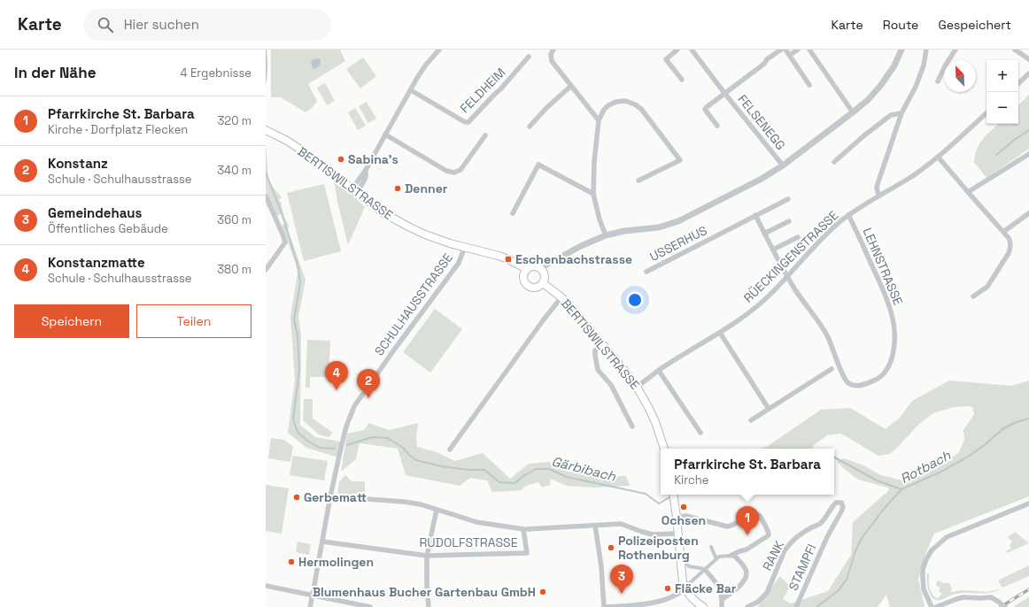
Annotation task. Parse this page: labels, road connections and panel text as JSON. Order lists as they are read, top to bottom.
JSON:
{
  "streets": {
    "main road": ["BERTISWILSTRASSE"],
    "street": [
      "FELDHEIM",
      "FELSENEGG",
      "USSERHUS",
      "RÜECKINGENSTRASSE",
      "LEHNSTRASSE",
      "SCHULHAUSSTRASSE",
      "RUDOLFSTRASSE",
      "RANK",
      "STAMPFI"
    ]
  },
  "crossings": [
    ["BERTISWILSTRASSE", "RÜECKINGENSTRASSE"],
    ["BERTISWILSTRASSE", "SCHULHAUSSTRASSE"],
    ["RÜECKINGENSTRASSE", "LEHNSTRASSE"],
    ["SCHULHAUSSTRASSE", "RUDOLFSTRASSE"],
    ["RANK", "STAMPFI"]
  ],
  "water": ["Rotbach", "Gärbibach"],
  "places": {
    "other": [
      "Sabina's",
      "Denner",
      "Gerbematt",
      "Ochsen",
      "Polizeiposten Rothenburg",
      "Hermolingen",
      "Fläcke Bar",
      "Blumenhaus Bucher Gartenbau GmbH"
    ],
    "transit": ["Eschenbachstrasse"]
  },
  "north": "top left",
  "page": {
    "header": "Karte",
    "search": "Hier suchen",
    "nav": ["Karte", "Route", "Gespeichert"],
    "heading": ["In der Nähe", "4 Ergebnisse"],
    "map_buttons": ["+", "−"],
    "list": [
      {
        "mark": "1",
        "name": "Pfarrkirche St. Barbara",
        "note": "Kirche · Dorfplatz Flecken",
        "value": "320 m"
      },
      {
        "mark": "2",
        "name": "Konstanz",
        "note": "Schule · Schulhausstrasse",
        "value": "340 m"
      },
      {
        "mark": "3",
        "name": "Gemeindehaus",
        "note": "Öffentliches Gebäude",
        "value": "360 m"
      },
      {
        "mark": "4",
        "name": "Konstanzmatte",
        "note": "Schule · Schulhausstrasse",
        "value": "380 m"
      }
    ],
    "buttons": ["Speichern", "Teilen"],
    "pins": [
      "4",
      "2",
      "1",
      "3"
    ],
    "popup": ["Pfarrkirche St. Barbara", "Kirche"]
  }
}
